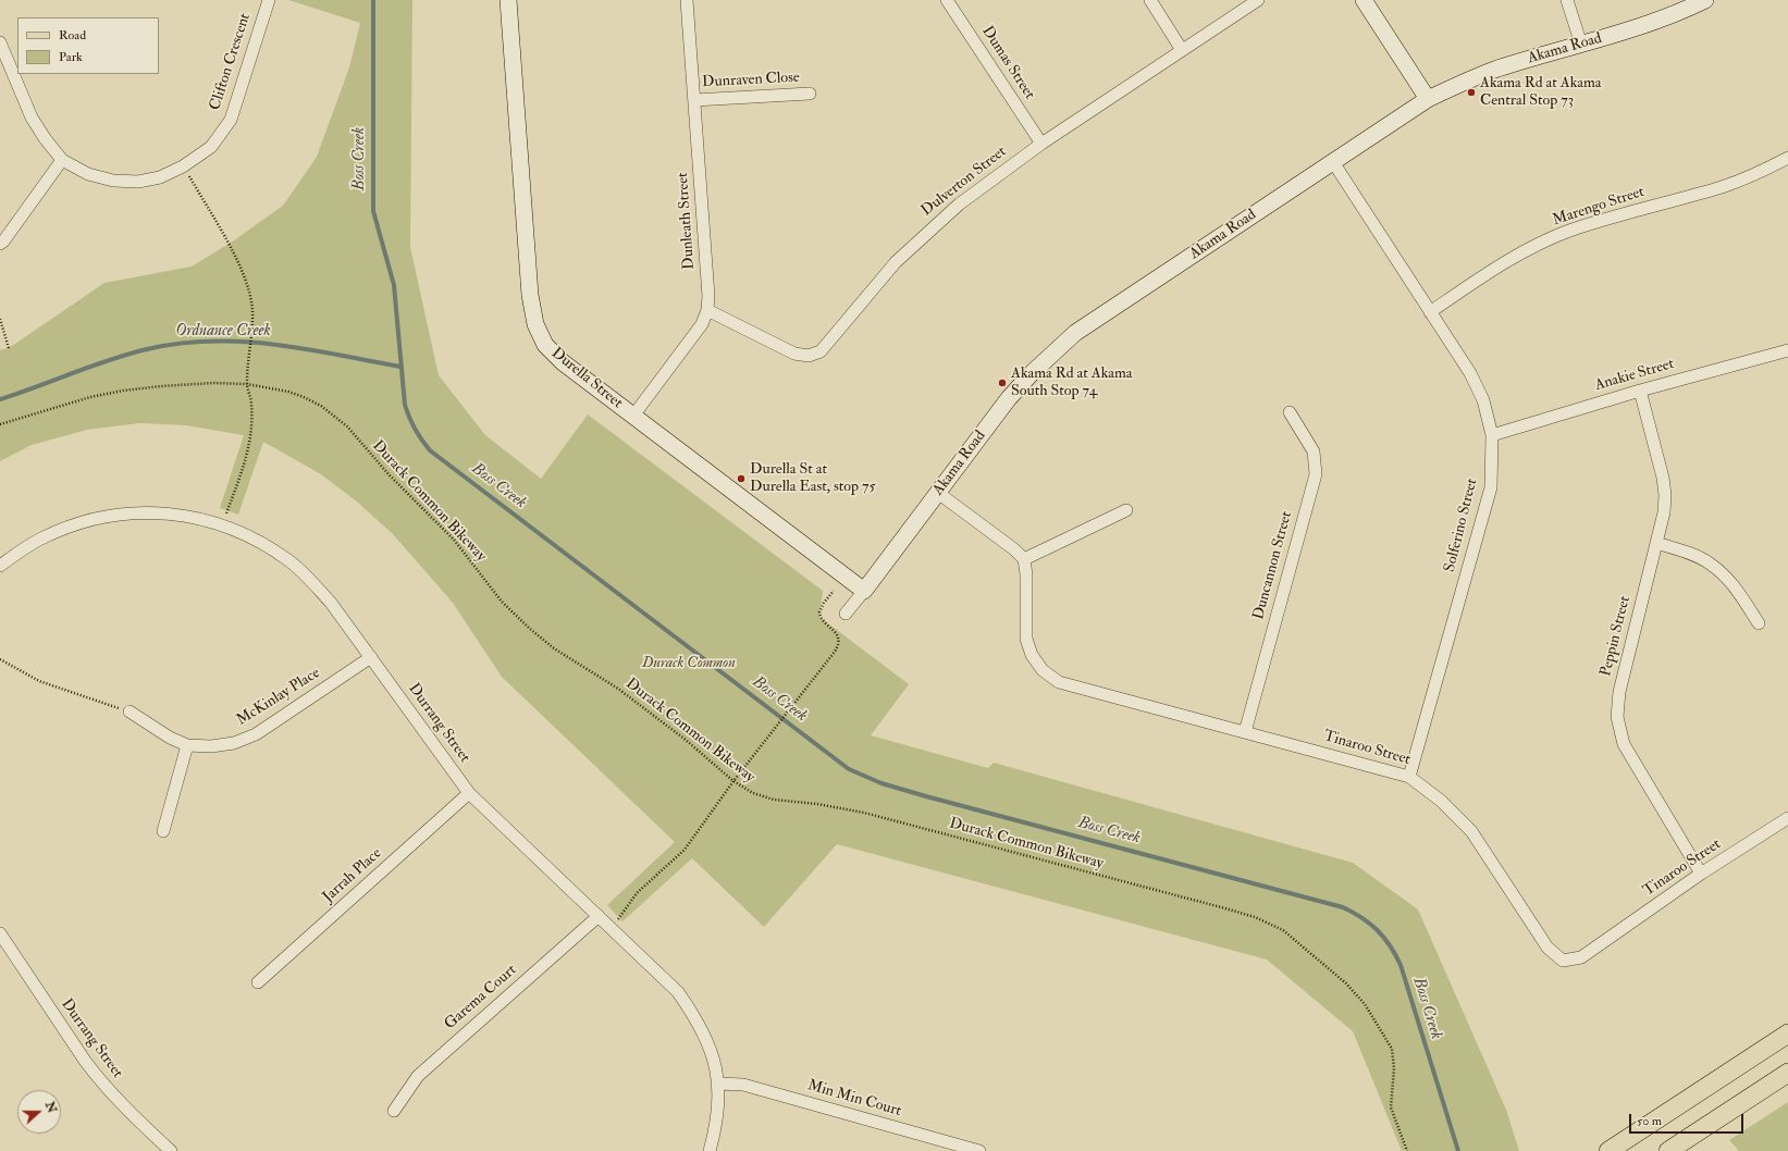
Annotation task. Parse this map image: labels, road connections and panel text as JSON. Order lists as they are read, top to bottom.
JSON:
{
  "streets": {
    "street": [
      "Akama Road",
      "Clifton Crescent",
      "Dumas Street",
      "Dunraven Close",
      "Dulverton Street",
      "Marengo Street",
      "Dunleath Street",
      "Anakie Street",
      "Durella Street",
      "Solferino Street",
      "Duncannon Street",
      "Peppin Street",
      "McKinlay Place",
      "Durrang Street",
      "Tinaroo Street",
      "Jarrah Place",
      "Garema Court",
      "Min Min Court"
    ],
    "path": ["Durack Common Bikeway"]
  },
  "crossings": [
    ["Akama Road", "Durella Street"],
    ["Akama Road", "Solferino Street"],
    ["Dumas Street", "Dulverton Street"],
    ["Dunraven Close", "Dunleath Street"],
    ["Dulverton Street", "Dunleath Street"],
    ["Marengo Street", "Solferino Street"],
    ["Dunleath Street", "Durella Street"],
    ["Anakie Street", "Solferino Street"],
    ["Anakie Street", "Peppin Street"],
    ["Solferino Street", "Tinaroo Street"],
    ["Duncannon Street", "Tinaroo Street"],
    ["Peppin Street", "Tinaroo Street"],
    ["McKinlay Place", "Durrang Street"],
    ["Durrang Street", "Jarrah Place"],
    ["Durrang Street", "Garema Court"],
    ["Durrang Street", "Min Min Court"]
  ],
  "water": ["Boss Creek", "Ordnance Creek"],
  "parks": ["Durack Common"],
  "places": ["Akama Rd at Akama Central Stop 73", "Akama Rd at Akama South Stop 74", "Durella St at Durella East, stop 75"],
  "legend": ["Road", "Park"],
  "scale_bar": "50 m",
  "north": "right"
}
